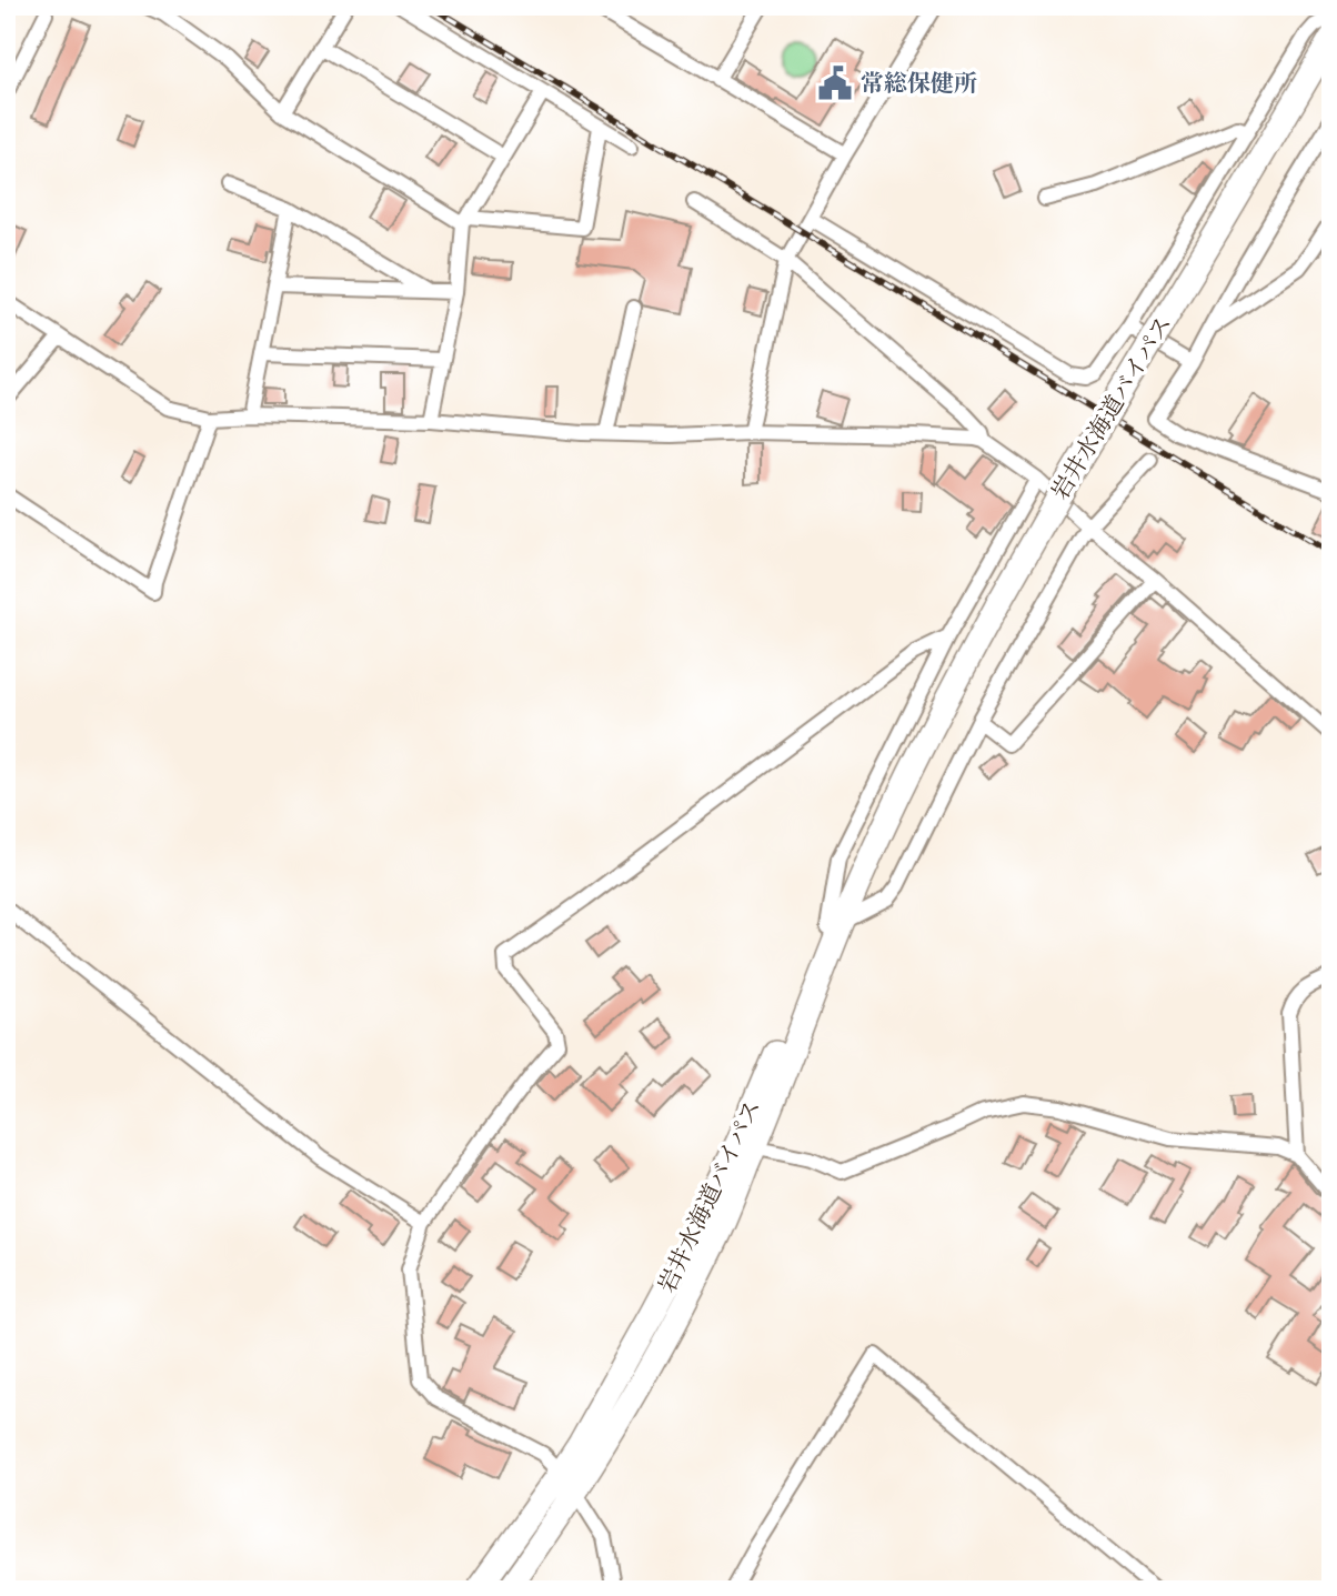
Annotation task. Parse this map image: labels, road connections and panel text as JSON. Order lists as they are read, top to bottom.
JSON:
{
  "streets": {
    "highway": ["岩井水海道バイパス"]
  },
  "places": {
    "public building": ["常総保健所"]
  }
}
